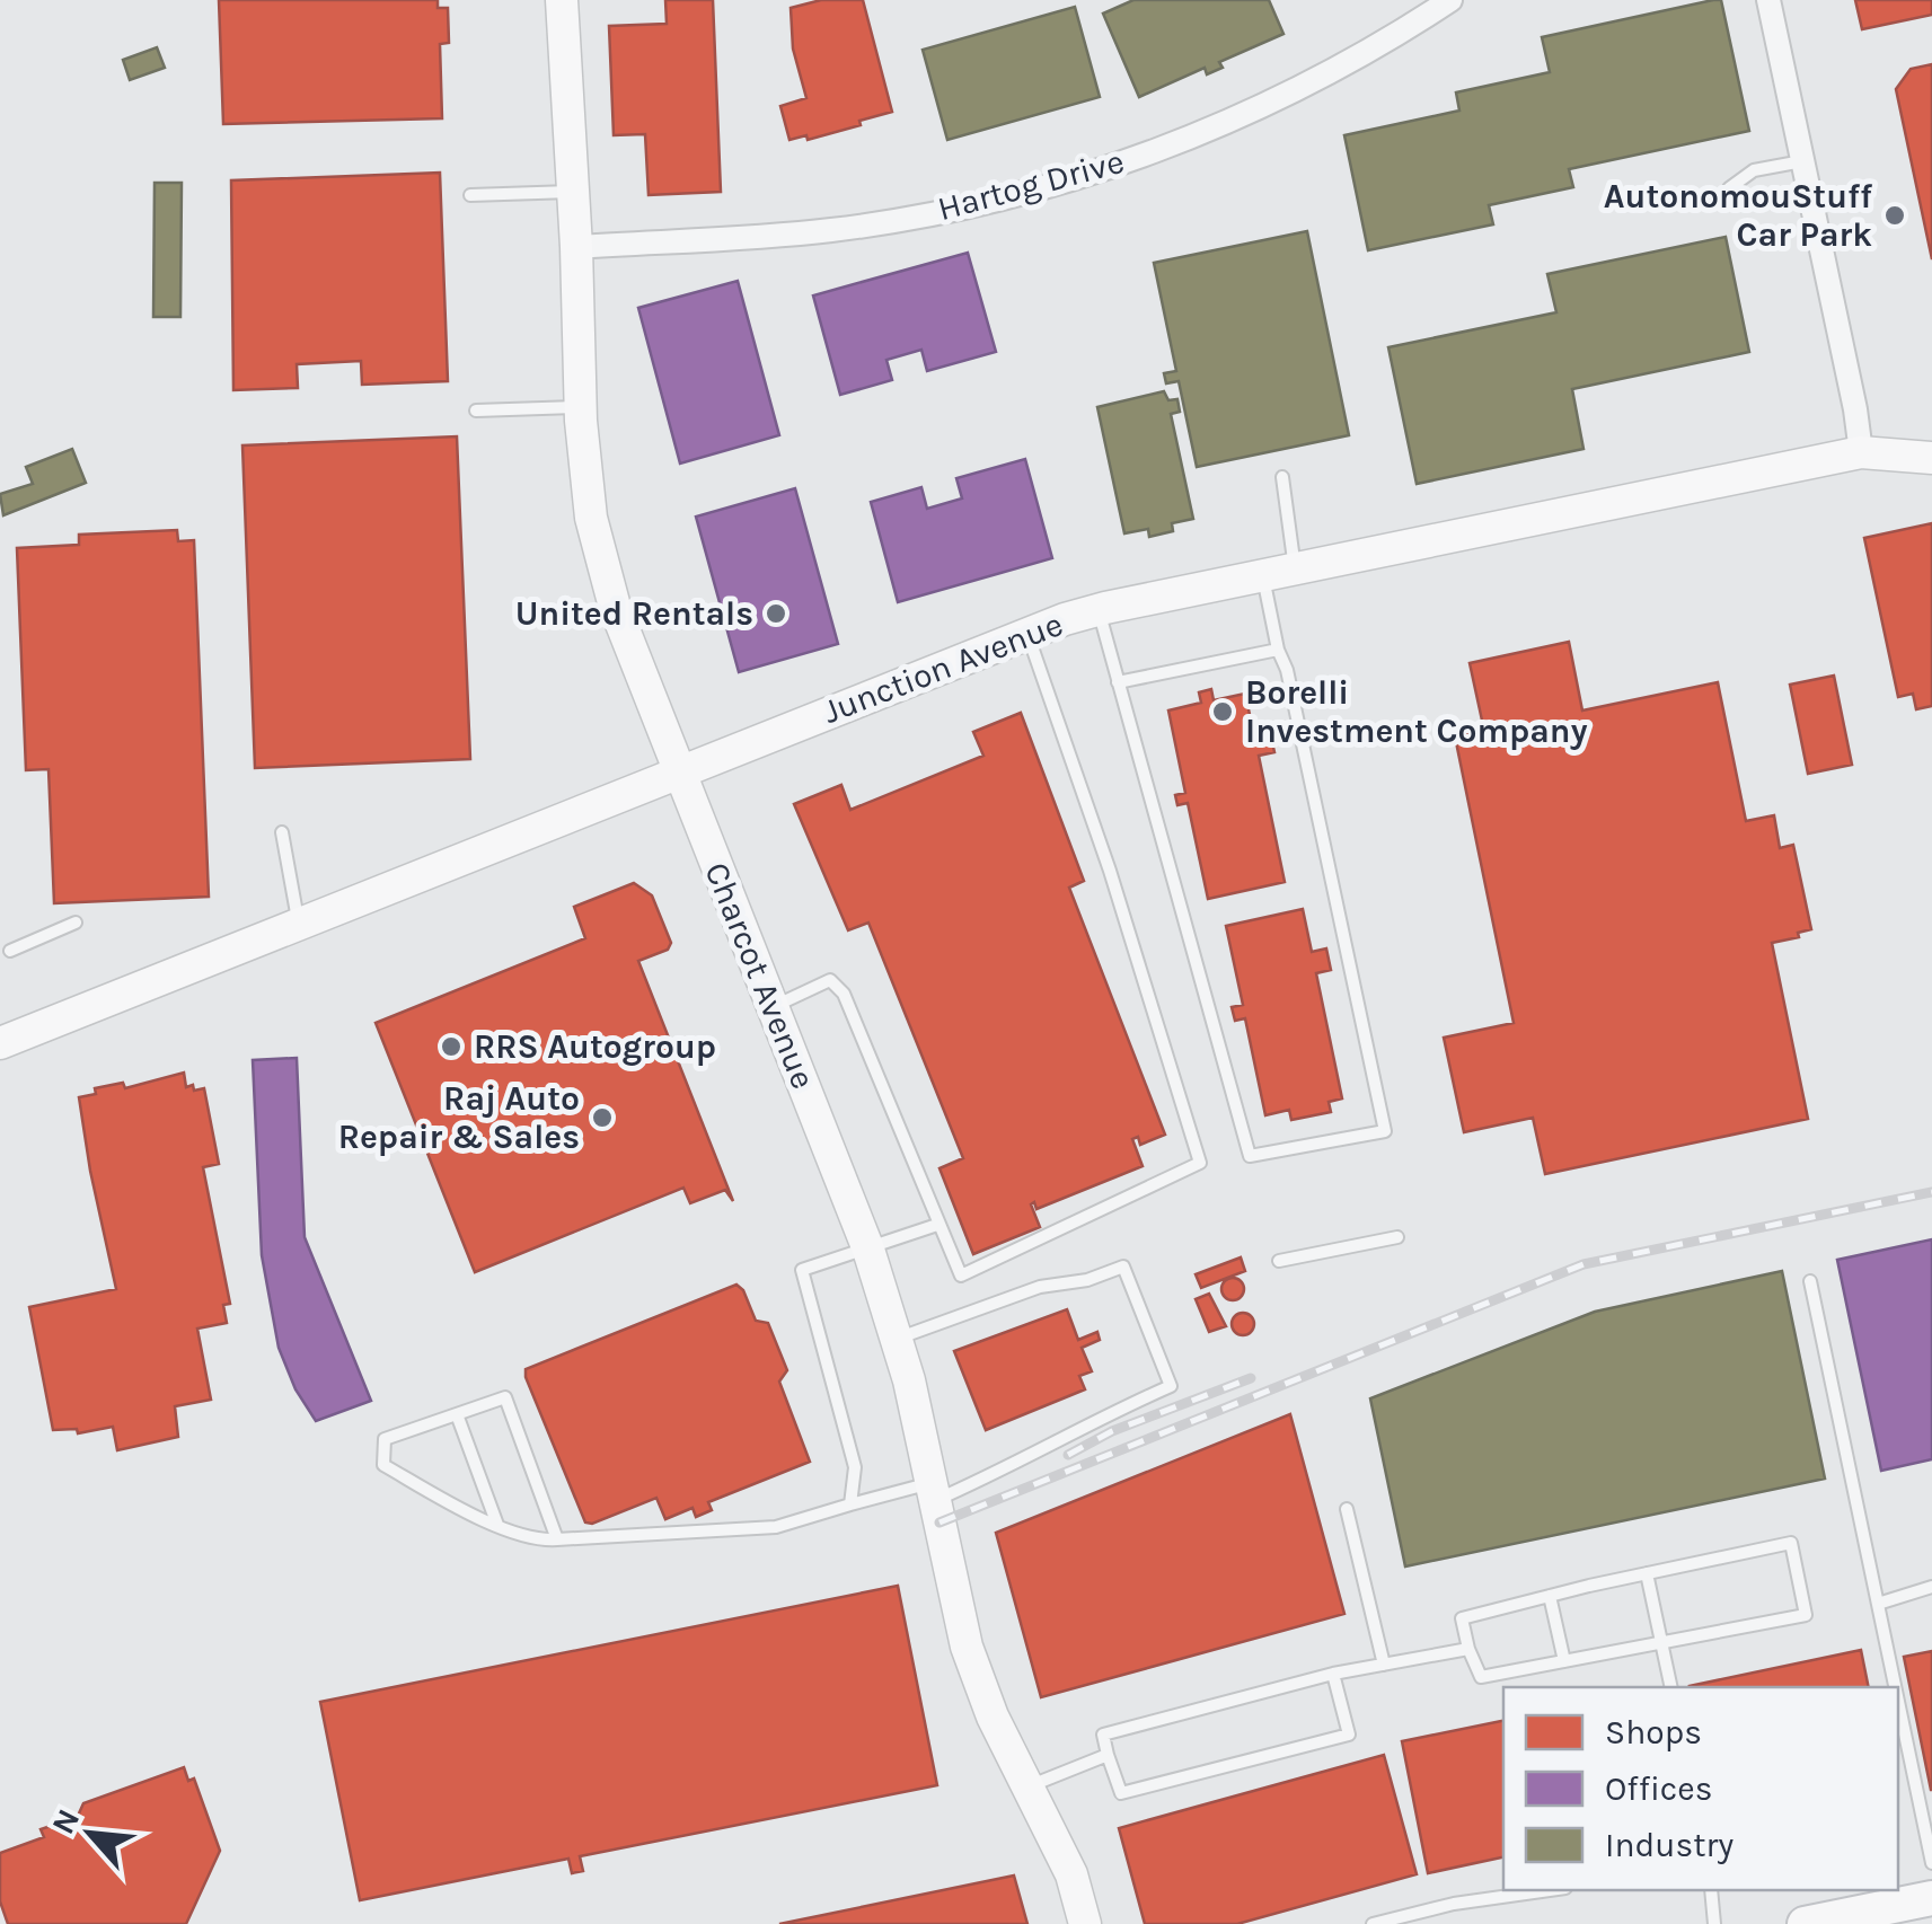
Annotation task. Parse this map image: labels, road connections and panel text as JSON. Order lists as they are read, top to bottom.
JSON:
{
  "streets": {
    "street": ["Hartog Drive", "Junction Avenue", "Charcot Avenue"]
  },
  "crossings": [
    ["Hartog Drive", "Charcot Avenue"],
    ["Junction Avenue", "Charcot Avenue"]
  ],
  "places": [
    "AutonomouStuff Car Park",
    "United Rentals",
    "Borelli Investment Company",
    "RRS Autogroup",
    "Raj Auto Repair & Sales"
  ],
  "legend": ["Shops", "Offices", "Industry"],
  "north": "top left"
}
